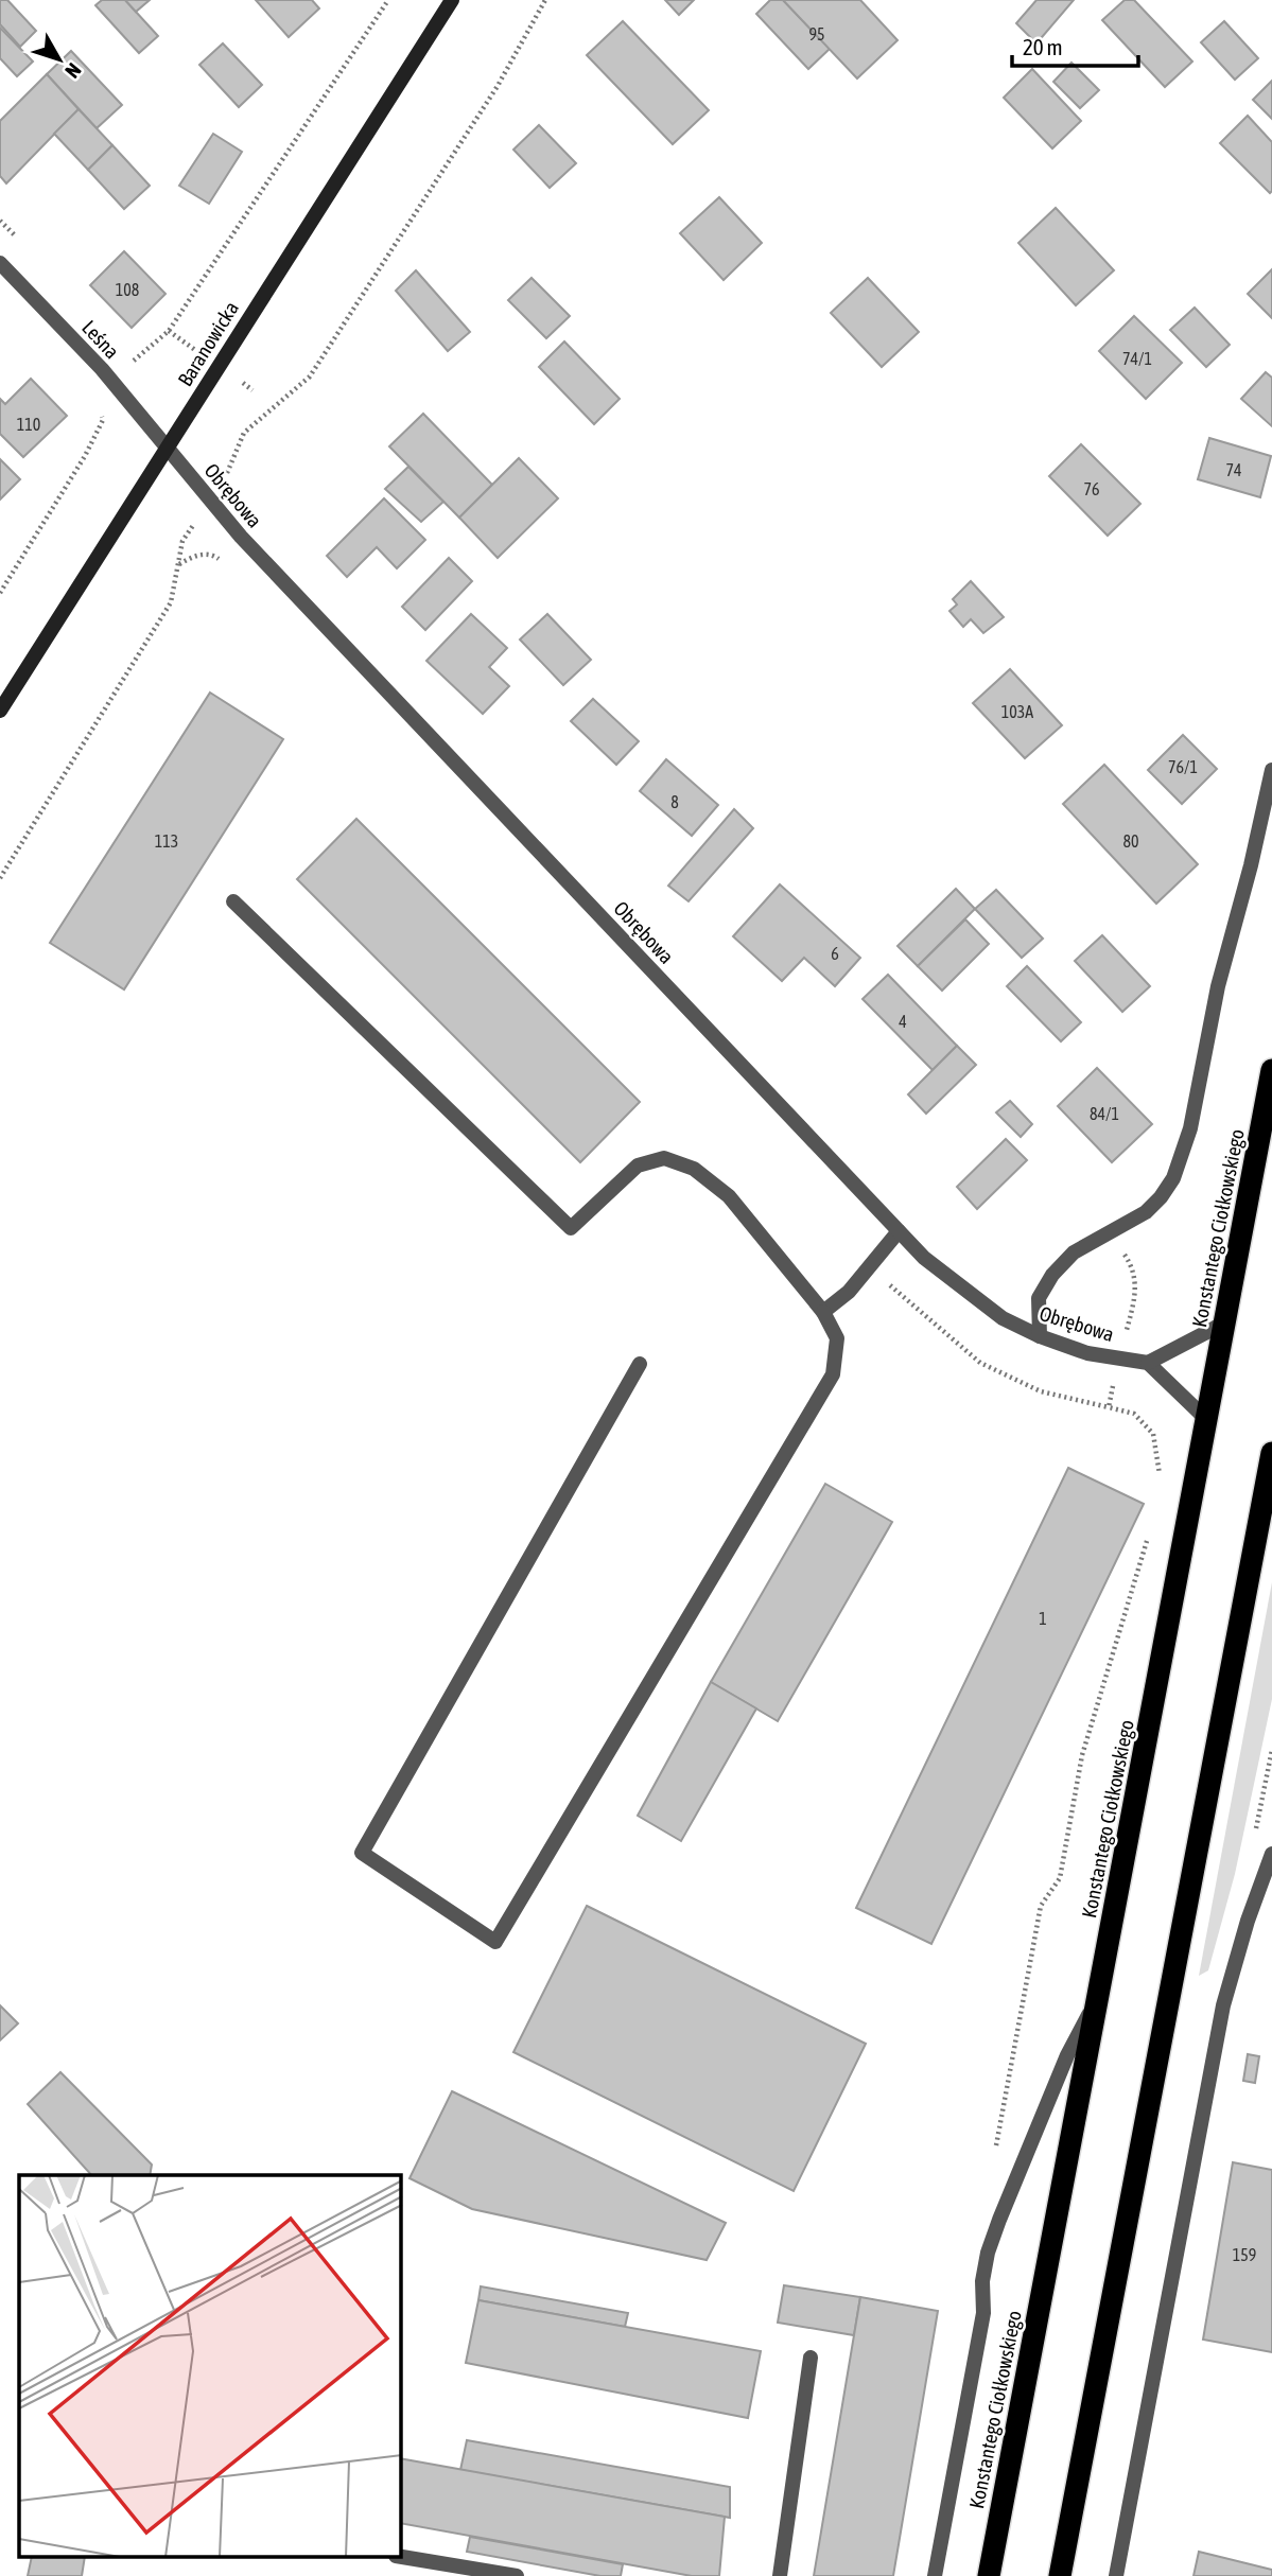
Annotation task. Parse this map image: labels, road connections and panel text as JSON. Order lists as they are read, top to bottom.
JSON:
{
  "streets": {
    "highway": ["Konstantego Ciołkowskiego"],
    "street": ["Leśna", "Baranowicka", "Obrębowa"]
  },
  "crossings": [
    ["Leśna", "Baranowicka"],
    ["Leśna", "Obrębowa"],
    ["Baranowicka", "Obrębowa"]
  ],
  "house_numbers": [
    "95",
    "108",
    "74/1",
    "110",
    "74",
    "76",
    "103A",
    "76/1",
    "8",
    "113",
    "80",
    "6",
    "4",
    "84/1",
    "1",
    "159"
  ],
  "scale_bar": "20 m",
  "north": "bottom right"
}
